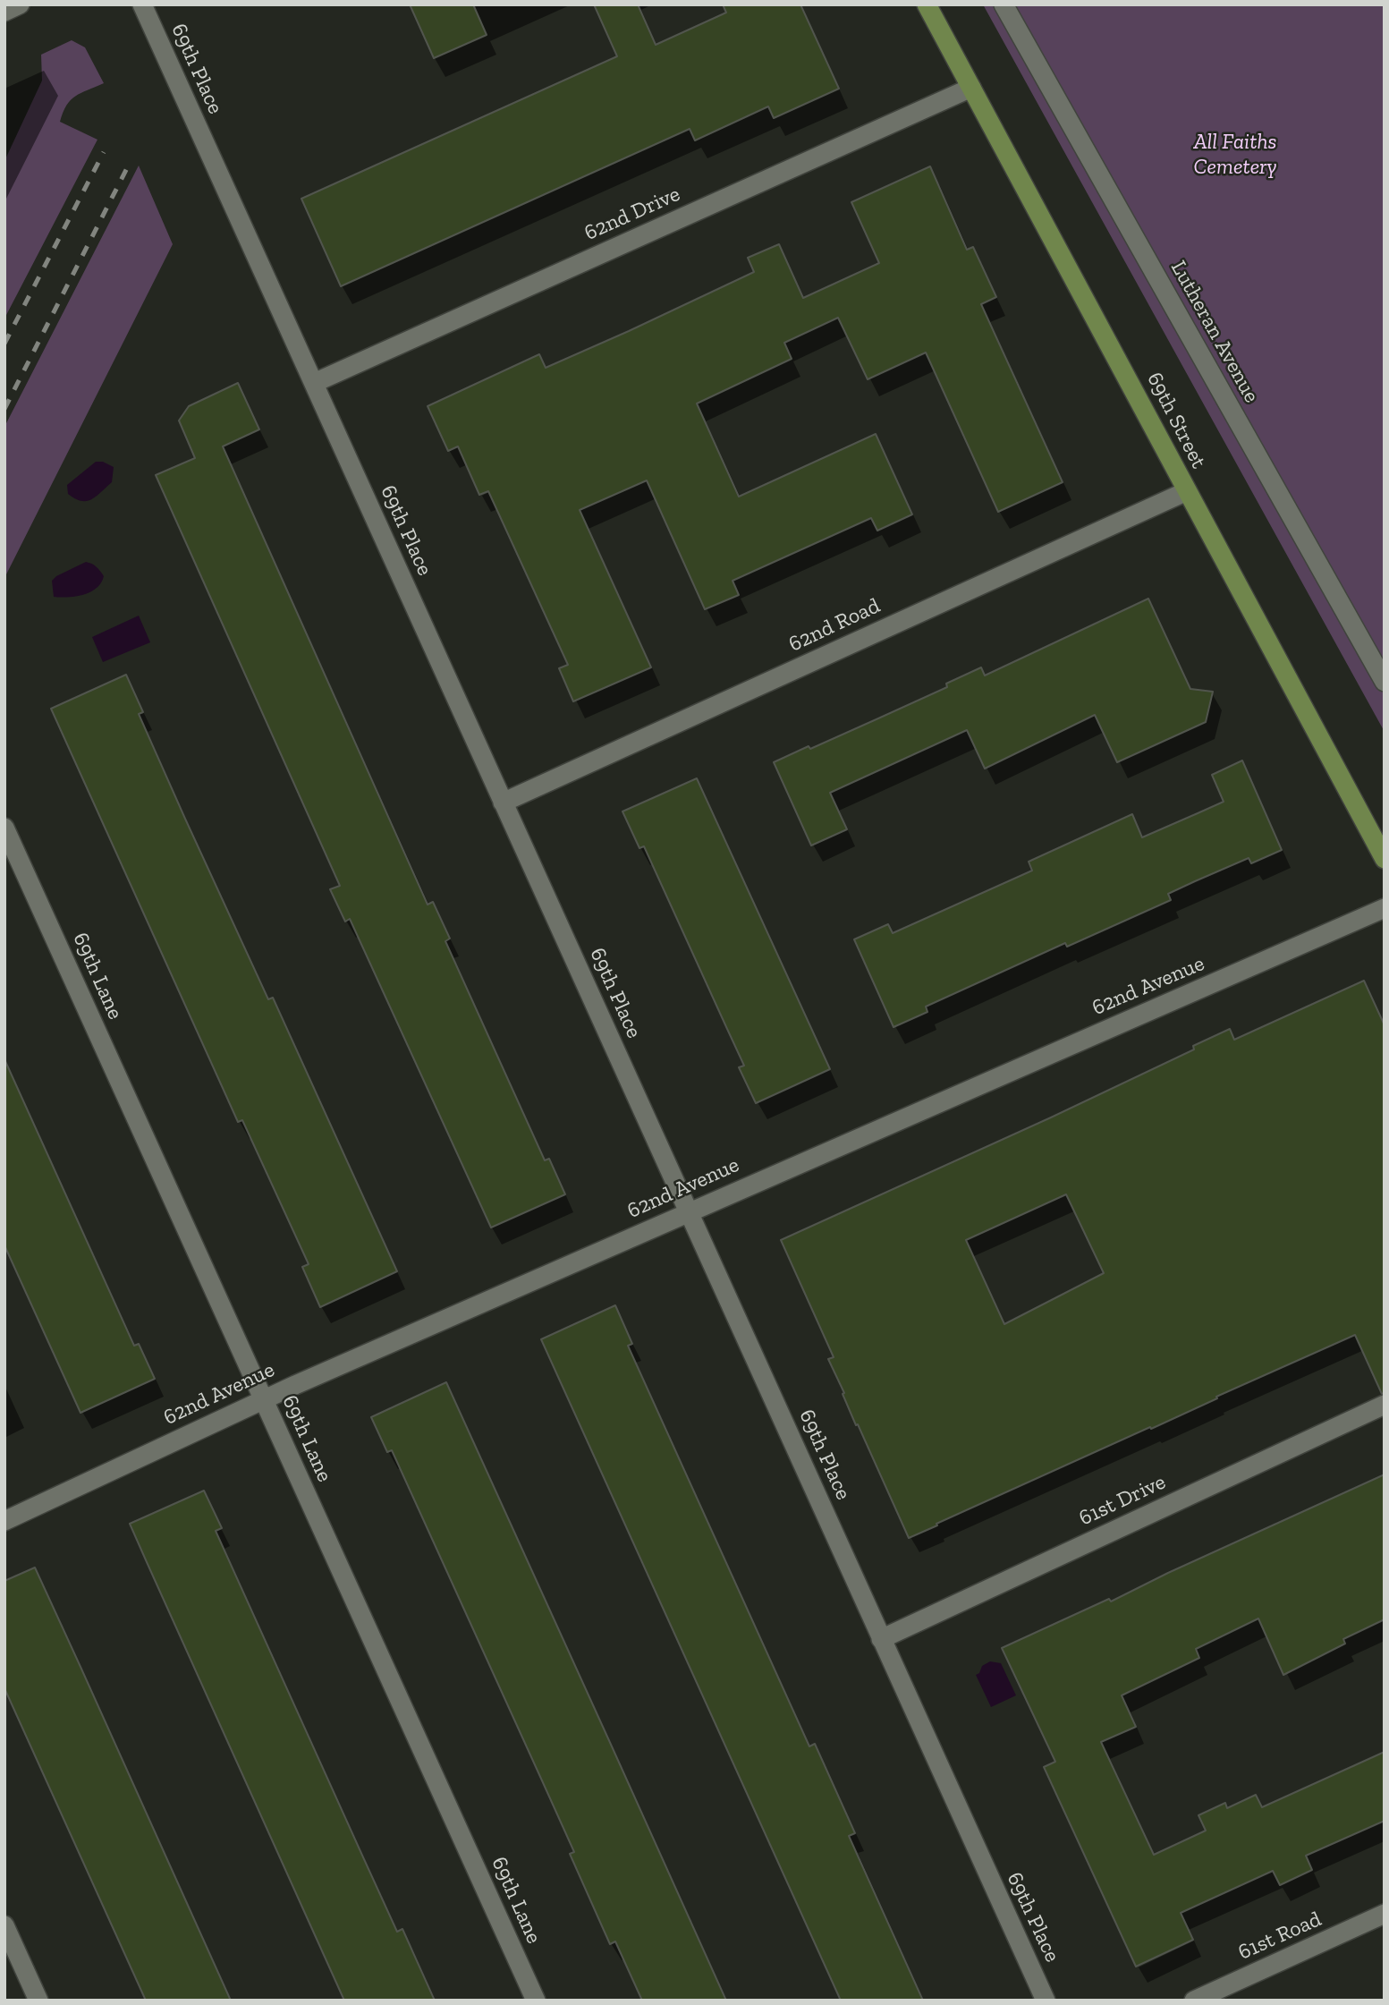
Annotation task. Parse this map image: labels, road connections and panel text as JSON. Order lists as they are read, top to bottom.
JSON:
{
  "streets": {
    "main road": ["69th Street"],
    "street": [
      "69th Place",
      "62nd Drive",
      "Lutheran Avenue",
      "62nd Road",
      "69th Lane",
      "62nd Avenue",
      "61st Drive",
      "61st Road"
    ]
  },
  "crossings": [
    ["69th Place", "62nd Drive"],
    ["69th Place", "62nd Road"],
    ["69th Place", "62nd Avenue"],
    ["69th Place", "61st Drive"],
    ["62nd Drive", "69th Street"],
    ["69th Street", "62nd Road"],
    ["69th Lane", "62nd Avenue"]
  ],
  "parks": ["All Faiths Cemetery"]
}
